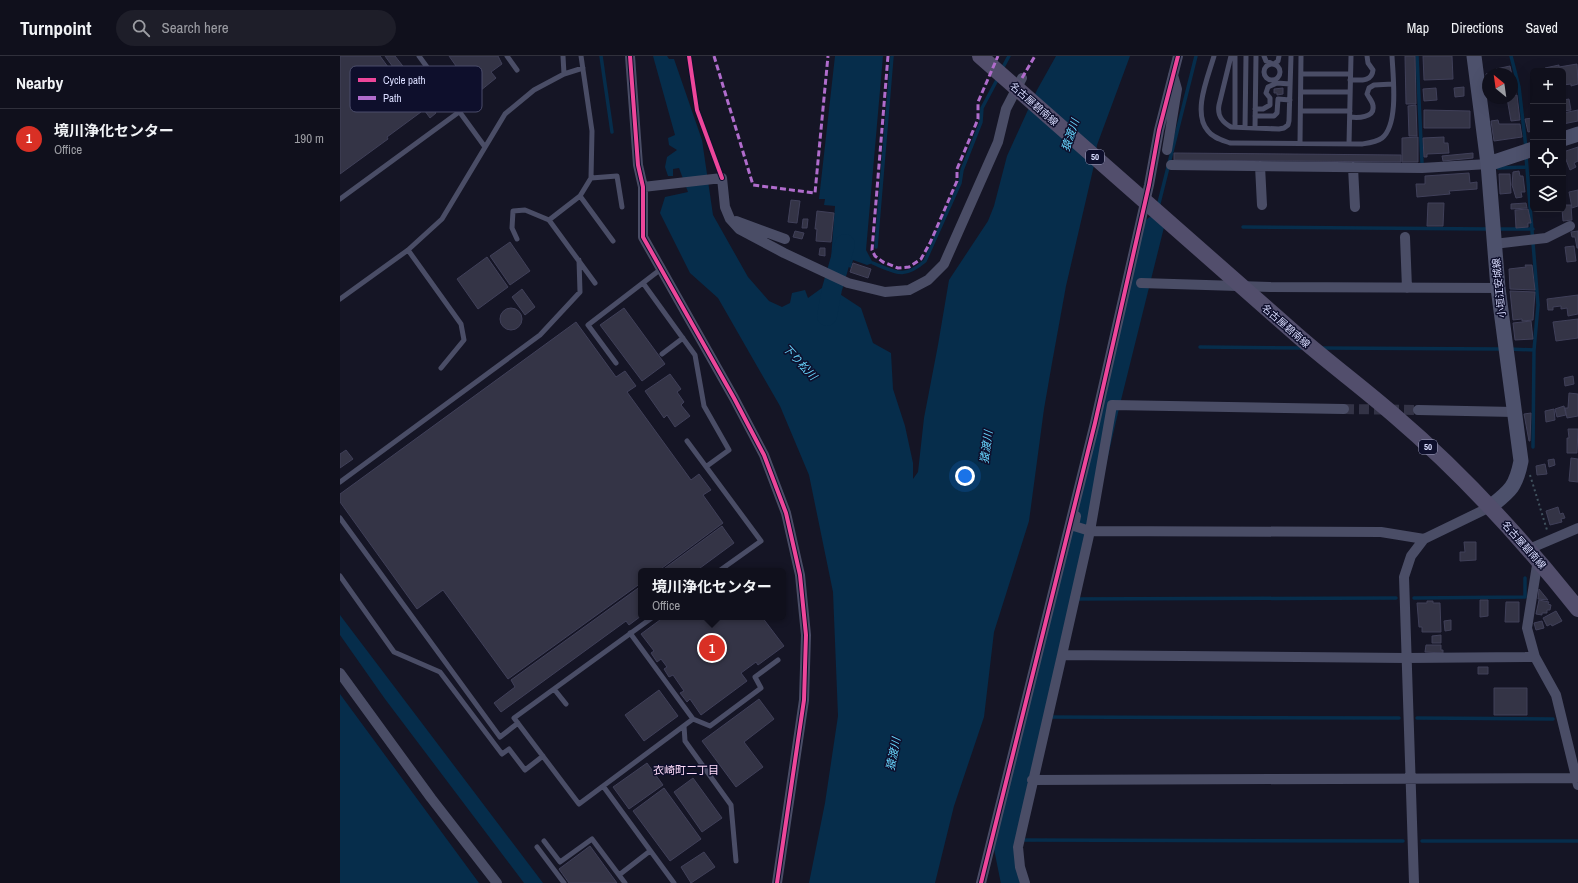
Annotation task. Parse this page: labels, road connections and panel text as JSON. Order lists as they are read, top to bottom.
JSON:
{
  "streets": {
    "main road": ["名古屋碧南線", "50", "小垣江安城線"]
  },
  "crossings": [
    ["名古屋碧南線", "小垣江安城線"]
  ],
  "districts": ["衣崎町二丁目"],
  "water": ["猿渡川", "下り松川"],
  "legend": ["Cycle path", "Path"],
  "north": "top left",
  "page": {
    "header": "Turnpoint",
    "search": "Search here",
    "nav": ["Map", "Directions", "Saved"],
    "heading": "Nearby",
    "map_buttons": ["+", "−"],
    "list": [
      {
        "mark": "1",
        "name": "境川浄化センター",
        "note": "Office",
        "value": "190 m"
      }
    ],
    "popup": ["境川浄化センター", "Office"],
    "pins": "1"
  }
}
